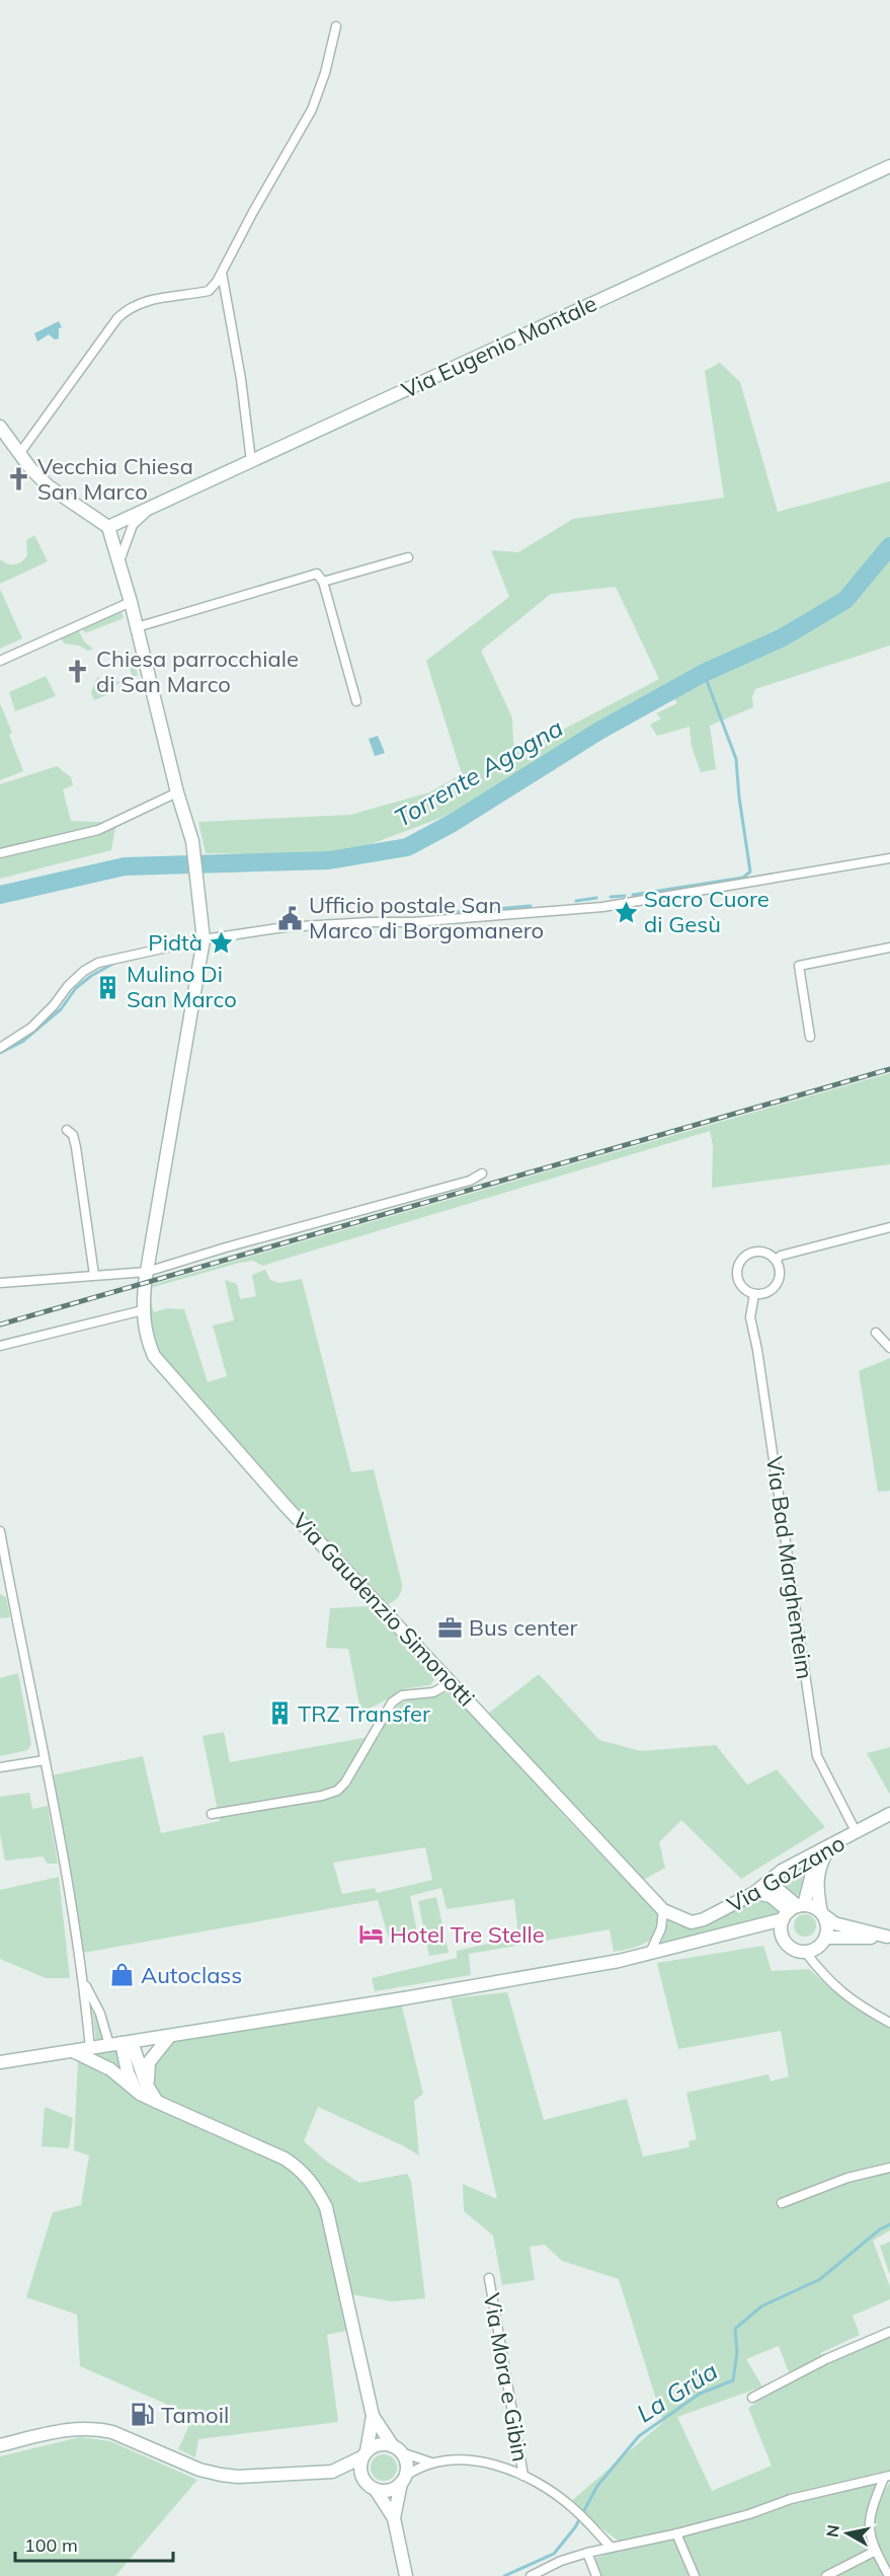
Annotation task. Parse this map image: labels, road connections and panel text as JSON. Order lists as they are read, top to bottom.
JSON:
{
  "streets": {
    "street": [
      "Via Eugenio Montale",
      "Via Bad Marghenteim",
      "Via Gaudenzio Simonotti",
      "Via Gozzano",
      "Via Mora e Gibin"
    ]
  },
  "crossings": [
    ["Via Eugenio Montale", "Via Gaudenzio Simonotti"],
    ["Via Bad Marghenteim", "Via Gozzano"],
    ["Via Gaudenzio Simonotti", "Via Gozzano"]
  ],
  "water": ["Torrente Agogna", "La Grűa"],
  "places": {
    "church": ["Vecchia Chiesa San Marco", "Chiesa parrocchiale di San Marco"],
    "place": ["Sacro Cuore di Gesù", "Pidtà"],
    "public building": ["Ufficio postale San Marco di Borgomanero"],
    "building": ["Mulino Di San Marco", "TRZ Transfer"],
    "office": ["Bus center"],
    "hotel": ["Hotel Tre Stelle"],
    "shop": ["Autoclass"],
    "fuel station": ["Tamoil"]
  },
  "scale_bar": "100 m",
  "north": "left"
}
